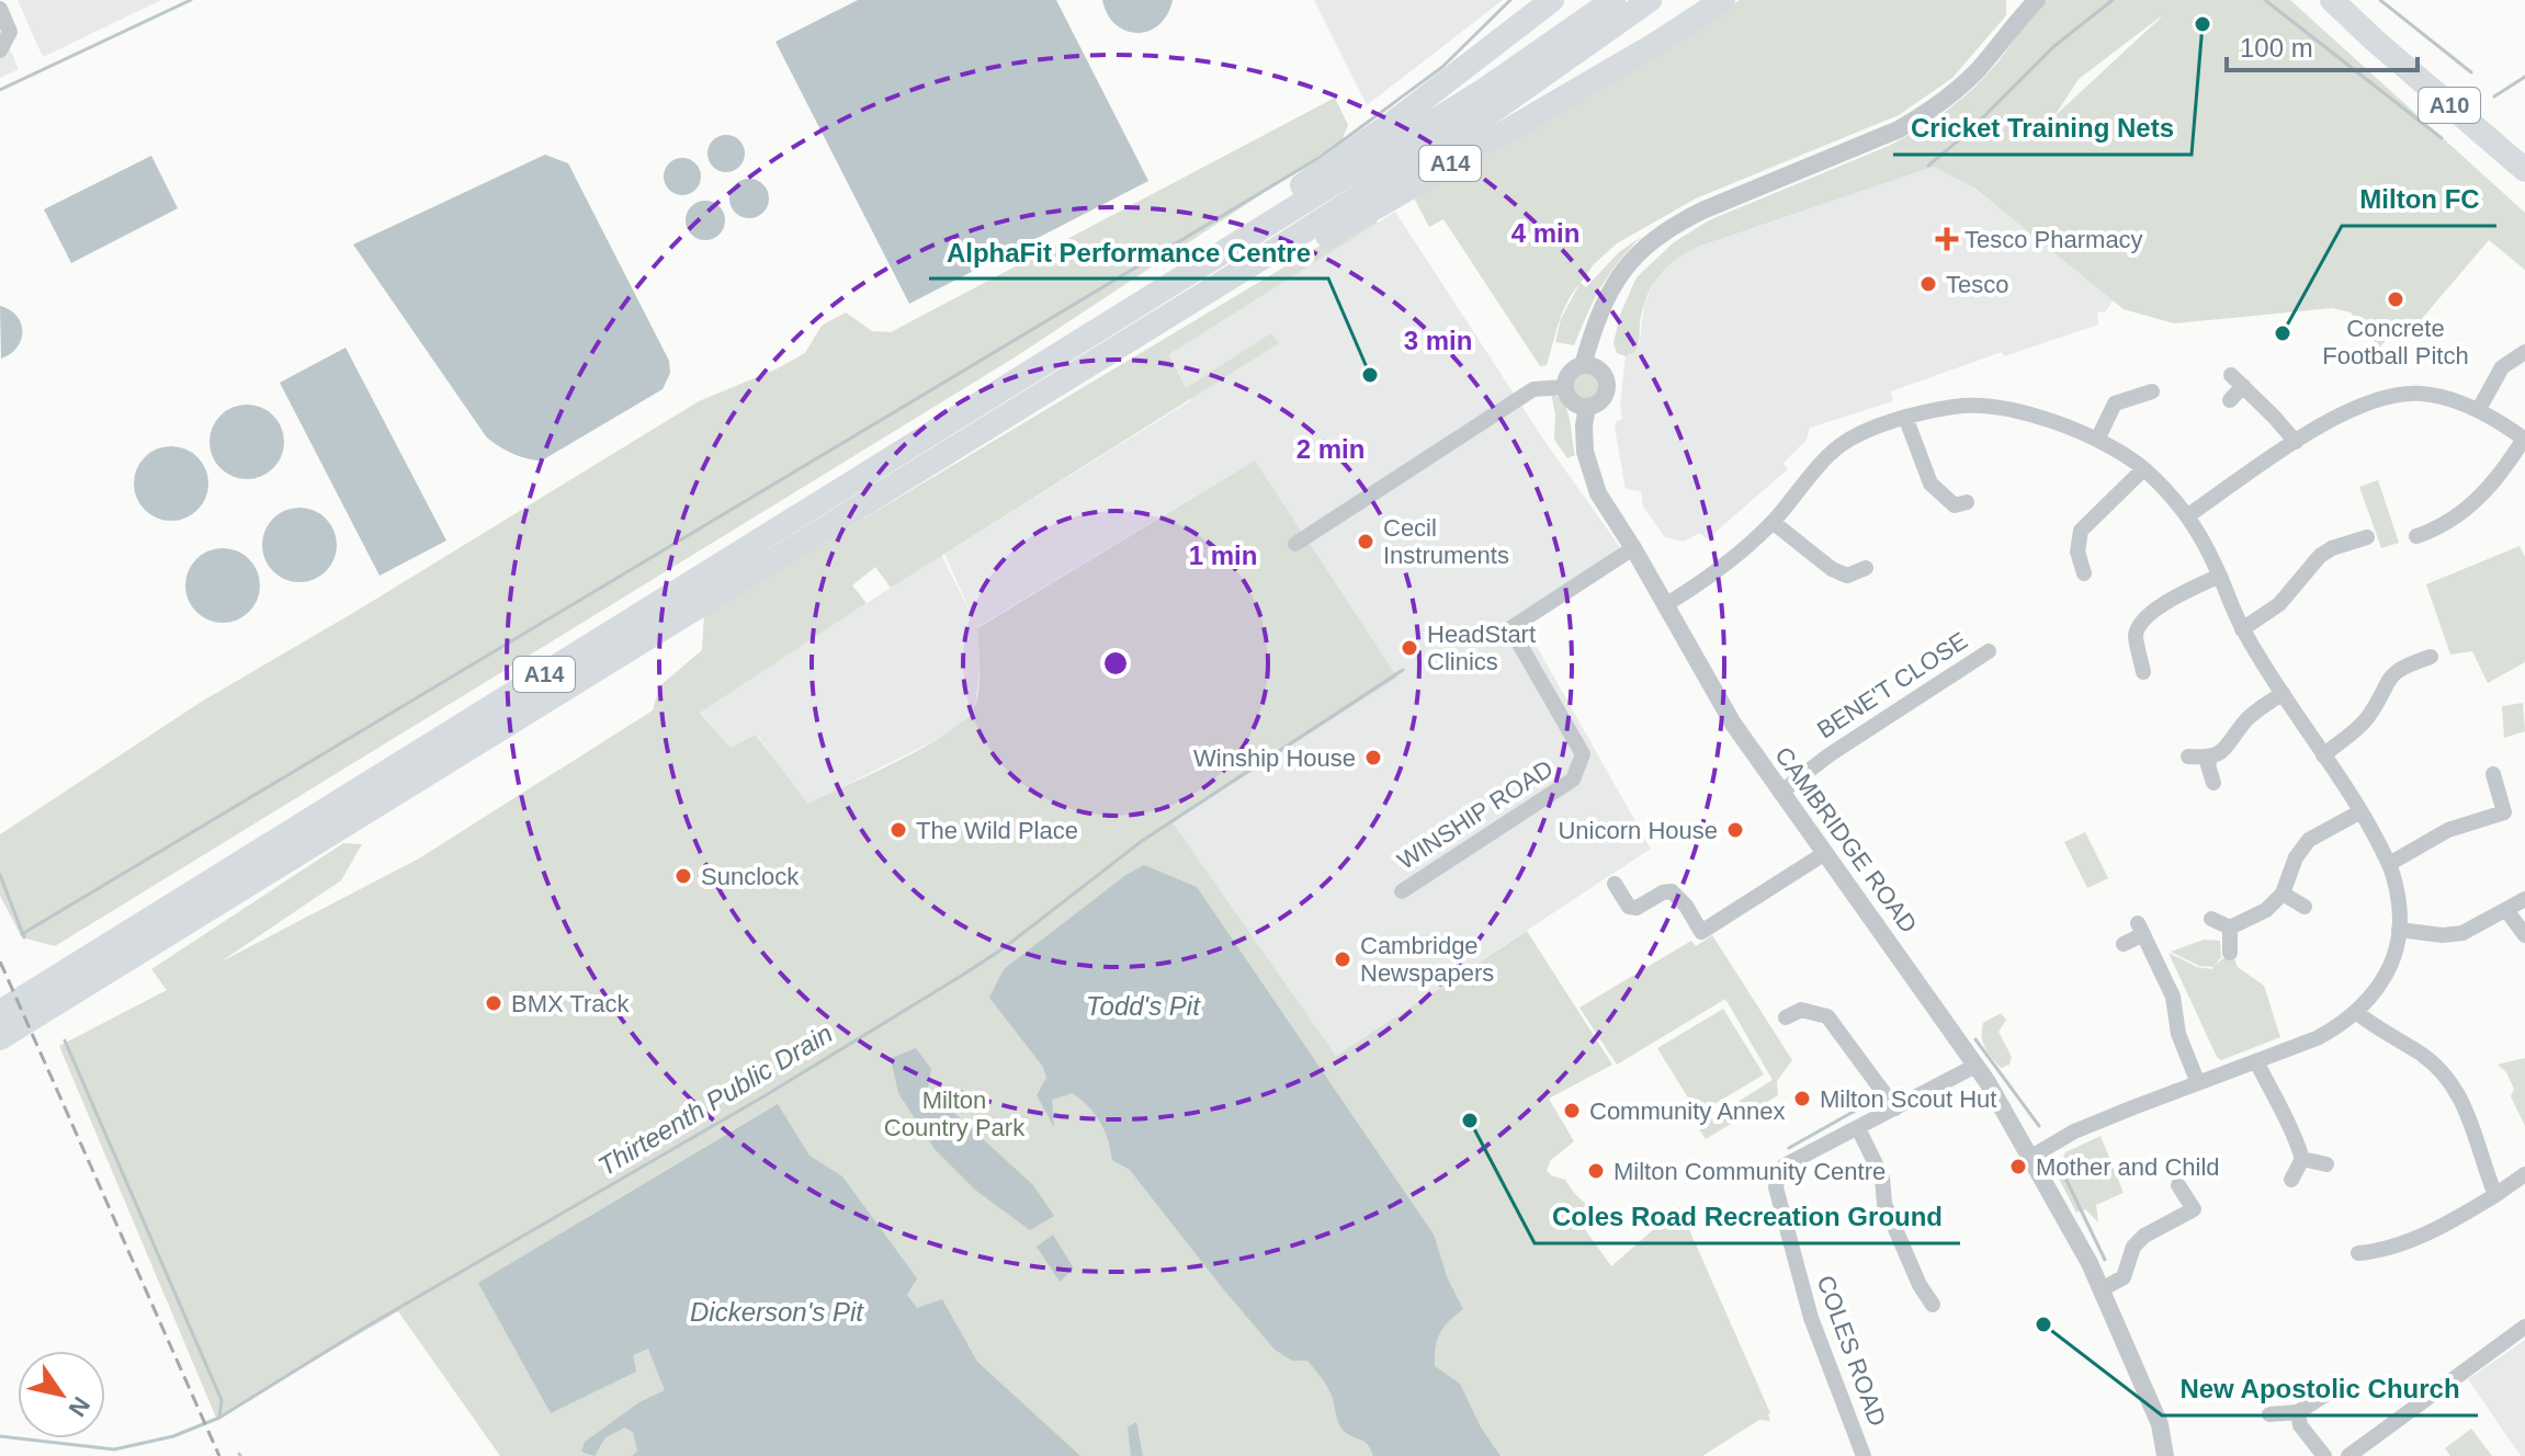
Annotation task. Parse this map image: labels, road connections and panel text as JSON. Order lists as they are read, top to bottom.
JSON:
{
  "streets": {
    "highway": ["A10", "A14"],
    "street": [
      "BENE'T CLOSE",
      "WINSHIP ROAD",
      "CAMBRIDGE ROAD",
      "COLES ROAD"
    ]
  },
  "crossings": [
    ["BENE'T CLOSE", "CAMBRIDGE ROAD"],
    ["WINSHIP ROAD", "CAMBRIDGE ROAD"],
    ["CAMBRIDGE ROAD", "COLES ROAD"]
  ],
  "water": ["Todd's Pit", "Thirteenth Public Drain", "Dickerson's Pit"],
  "parks": ["Milton Country Park"],
  "places": {
    "other": [
      "Cricket Training Nets",
      "Tesco",
      "Concrete Football Pitch",
      "Milton FC",
      "AlphaFit Performance Centre",
      "Cecil Instruments",
      "HeadStart Clinics",
      "Winship House",
      "The Wild Place",
      "Unicorn House",
      "Sunclock",
      "Cambridge Newspapers",
      "BMX Track",
      "Milton Scout Hut",
      "Community Annex",
      "Coles Road Recreation Ground",
      "Mother and Child",
      "Milton Community Centre",
      "New Apostolic Church"
    ],
    "health": ["Tesco Pharmacy"]
  },
  "scale_bar": "100 m",
  "north": "bottom right",
  "rings": [
    "4 min",
    "3 min",
    "2 min",
    "1 min"
  ]
}
